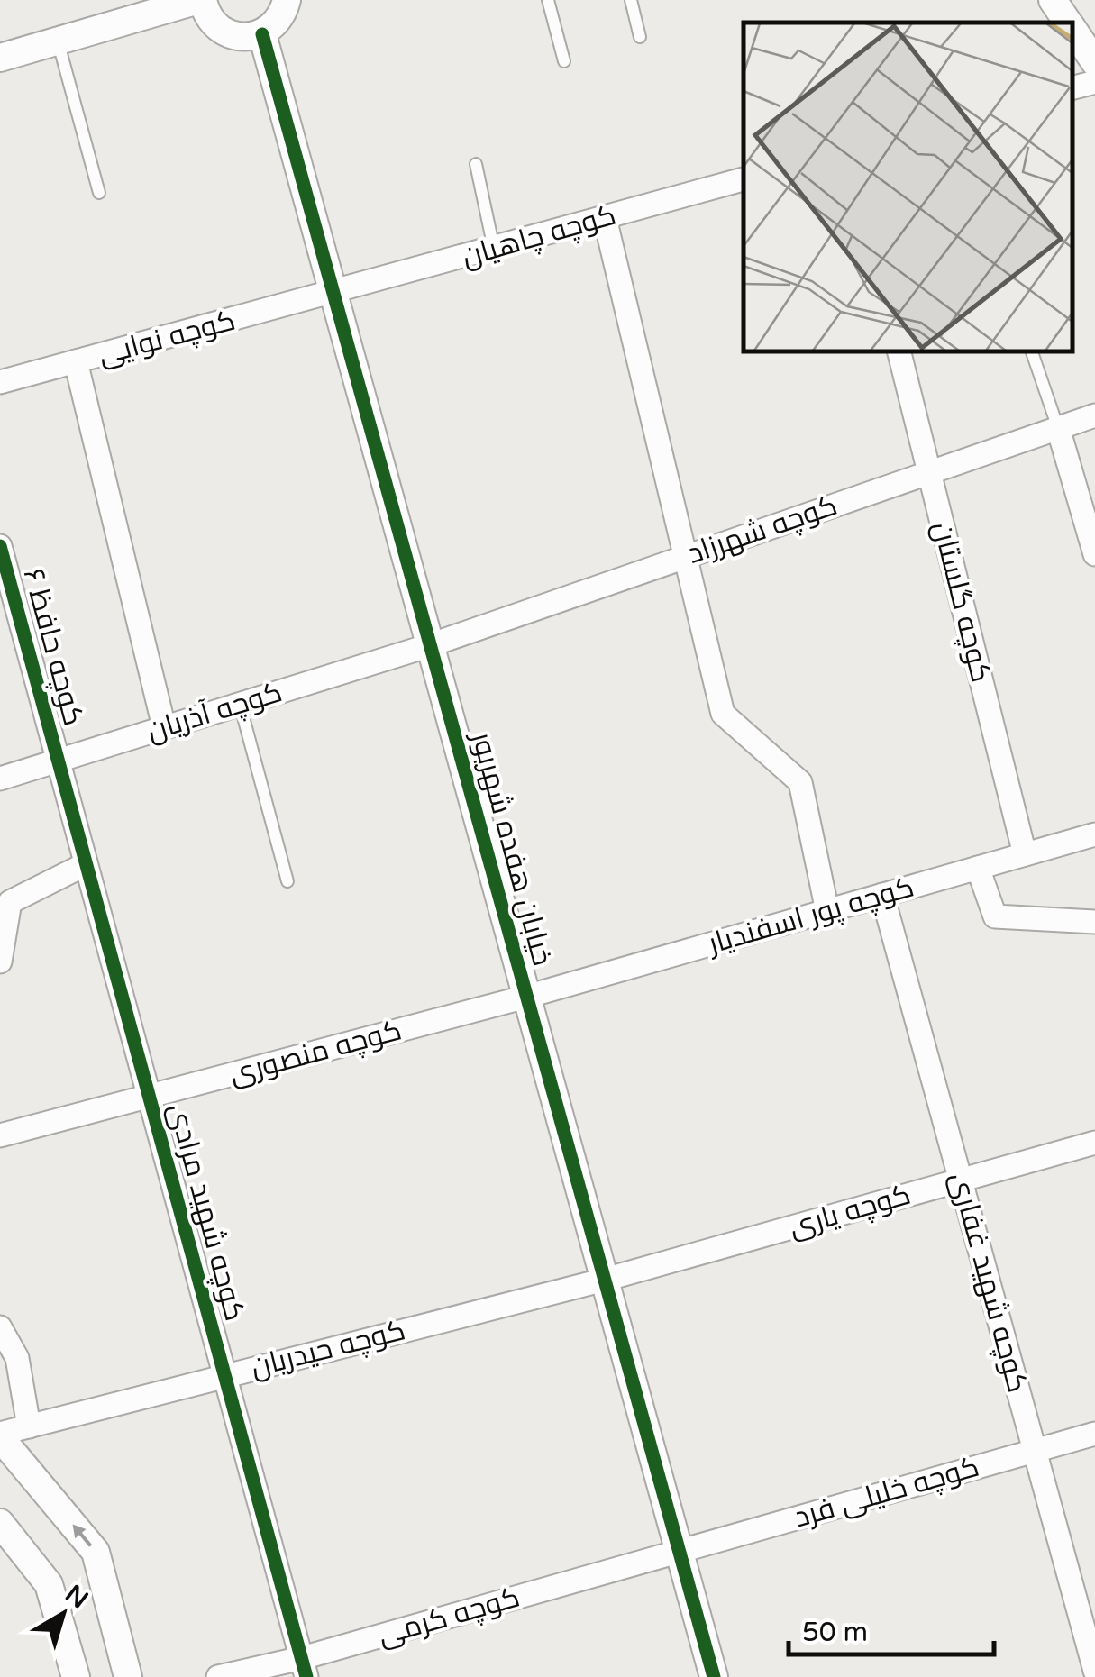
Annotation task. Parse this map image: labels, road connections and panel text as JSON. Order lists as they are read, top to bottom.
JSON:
{
  "streets": {
    "street": [
      "کوچه چاهیان",
      "کوچه نوایی",
      "کوچه شهرزاد",
      "کوچه گلستان",
      "کوچه حافظ ۶",
      "کوچه آذریان",
      "خیابان هفده شهریور",
      "کوچه پور اسفندیار",
      "کوچه منصوری",
      "کوچه یاری",
      "کوچه شهید مرادی",
      "کوچه شهید غفاری",
      "کوچه حیدریان",
      "کوچه خلیلی فرد",
      "کوچه کرمی"
    ]
  },
  "crossings": [
    ["کوچه چاهیان", "کوچه نوایی"],
    ["کوچه چاهیان", "خیابان هفده شهریور"],
    ["کوچه نوایی", "خیابان هفده شهریور"],
    ["کوچه شهرزاد", "کوچه گلستان"],
    ["کوچه شهرزاد", "کوچه آذریان"],
    ["کوچه شهرزاد", "خیابان هفده شهریور"],
    ["کوچه گلستان", "کوچه پور اسفندیار"],
    ["کوچه حافظ ۶", "کوچه آذریان"],
    ["کوچه حافظ ۶", "کوچه شهید مرادی"],
    ["کوچه آذریان", "خیابان هفده شهریور"],
    ["کوچه آذریان", "کوچه شهید مرادی"],
    ["خیابان هفده شهریور", "کوچه پور اسفندیار"],
    ["خیابان هفده شهریور", "کوچه منصوری"],
    ["خیابان هفده شهریور", "کوچه یاری"],
    ["خیابان هفده شهریور", "کوچه حیدریان"],
    ["خیابان هفده شهریور", "کوچه خلیلی فرد"],
    ["خیابان هفده شهریور", "کوچه کرمی"],
    ["کوچه پور اسفندیار", "کوچه منصوری"],
    ["کوچه پور اسفندیار", "کوچه شهید غفاری"],
    ["کوچه منصوری", "کوچه شهید مرادی"],
    ["کوچه یاری", "کوچه شهید غفاری"],
    ["کوچه یاری", "کوچه حیدریان"],
    ["کوچه شهید مرادی", "کوچه حیدریان"],
    ["کوچه شهید مرادی", "کوچه کرمی"],
    ["کوچه شهید غفاری", "کوچه خلیلی فرد"],
    ["کوچه خلیلی فرد", "کوچه کرمی"]
  ],
  "scale_bar": "50 m",
  "north": "top right"
}
